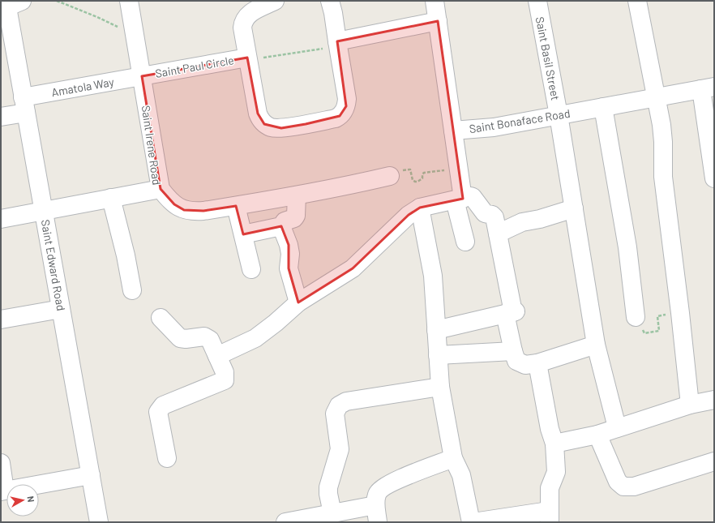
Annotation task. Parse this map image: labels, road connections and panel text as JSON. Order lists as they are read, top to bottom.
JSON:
{
  "streets": {
    "street": [
      "Saint Basil Street",
      "Saint Paul Circle",
      "Amatola Way",
      "Saint Bonaface Road",
      "Saint Irene Road",
      "Saint Edward Road"
    ]
  },
  "crossings": [
    ["Saint Basil Street", "Saint Bonaface Road"],
    ["Saint Paul Circle", "Amatola Way"],
    ["Saint Paul Circle", "Saint Irene Road"],
    ["Amatola Way", "Saint Irene Road"],
    ["Amatola Way", "Saint Edward Road"],
    ["Saint Irene Road", "Saint Edward Road"]
  ],
  "north": "right"
}
